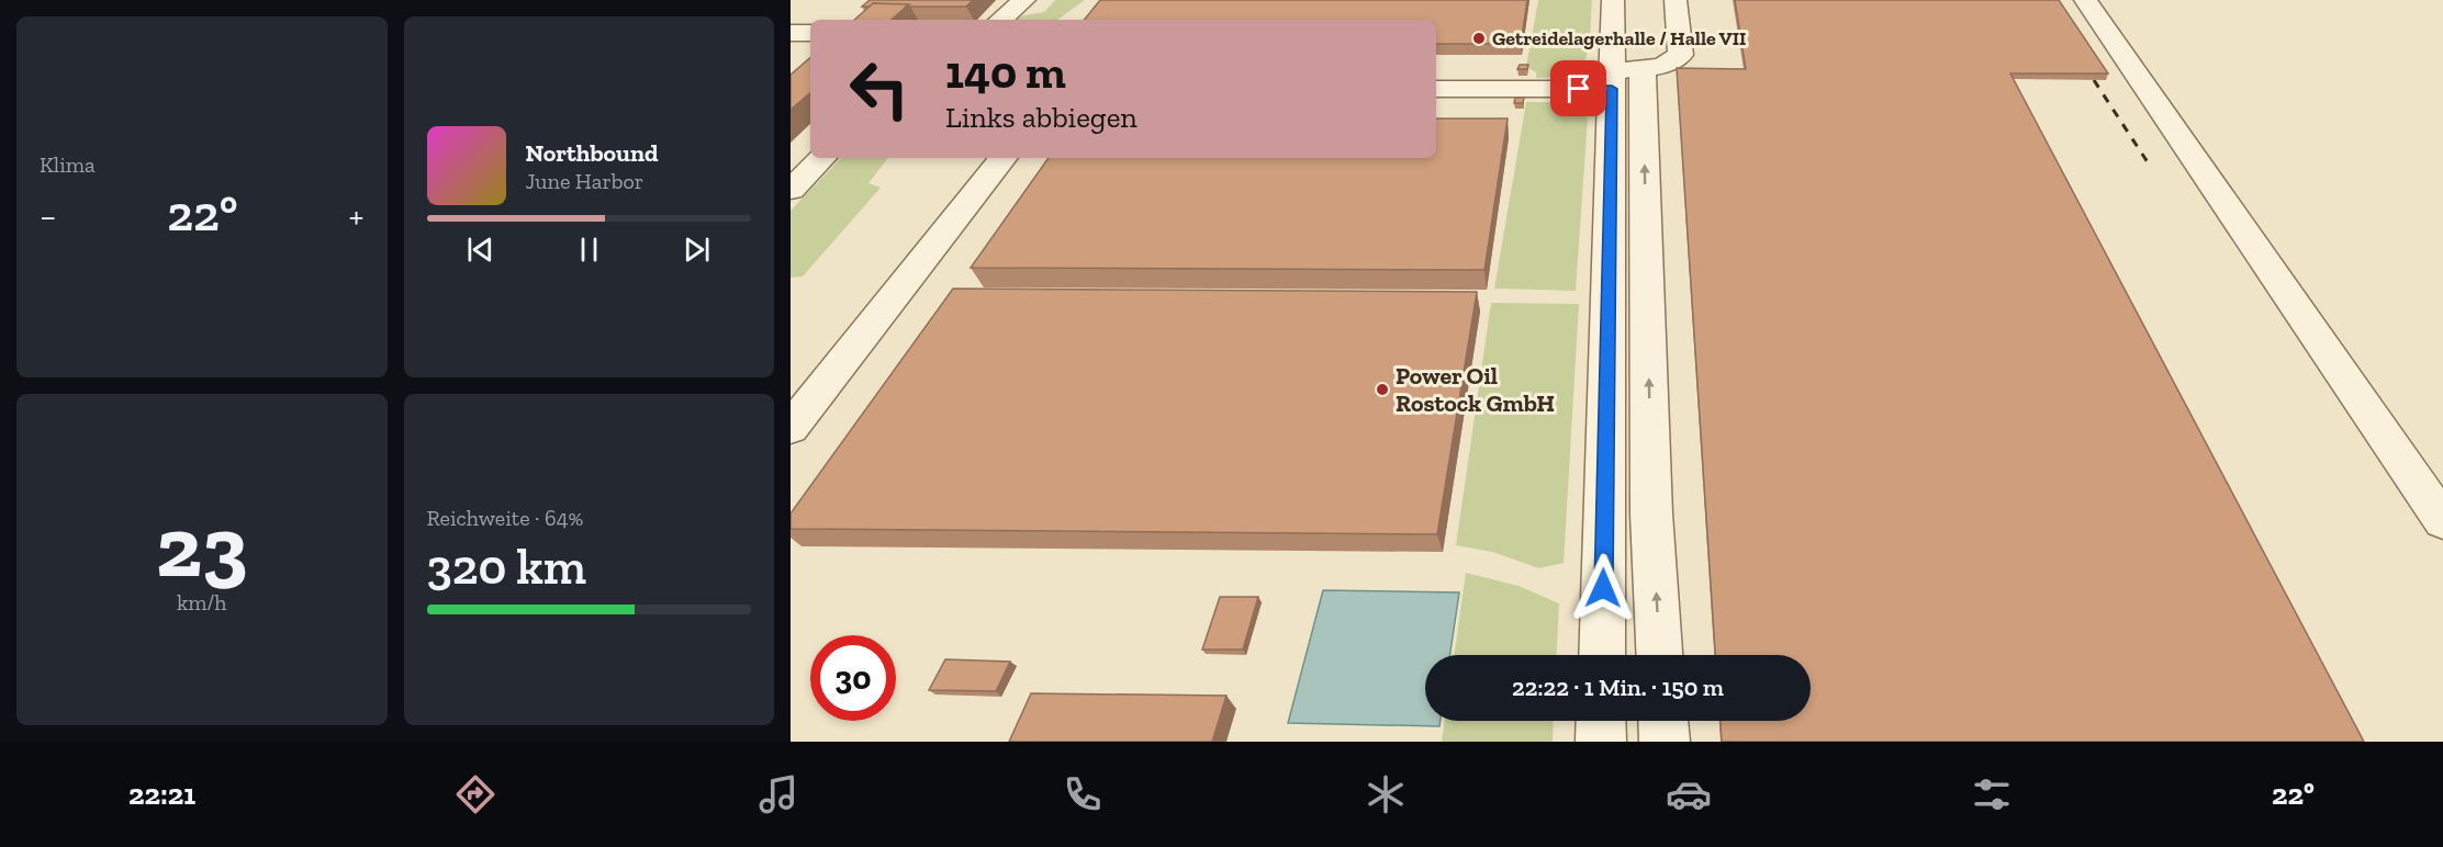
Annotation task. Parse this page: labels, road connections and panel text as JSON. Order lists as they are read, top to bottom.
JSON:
{
  "places": ["Getreidelagerhalle / Halle VII", "Power Oil Rostock GmbH"],
  "page": {
    "tile": [
      "Klima",
      ["23", "km/h"],
      ["Reichweite · 64%", "320 km"]
    ],
    "turn": ["140 m", "Links abbiegen"],
    "song": ["Northbound", "June Harbor"],
    "heat": ["−", "22°", "+"],
    "limit": "30",
    "trip": "22:22 · 1 Min. · 150 m",
    "tabs": ["22:21", "22°"]
  }
}
